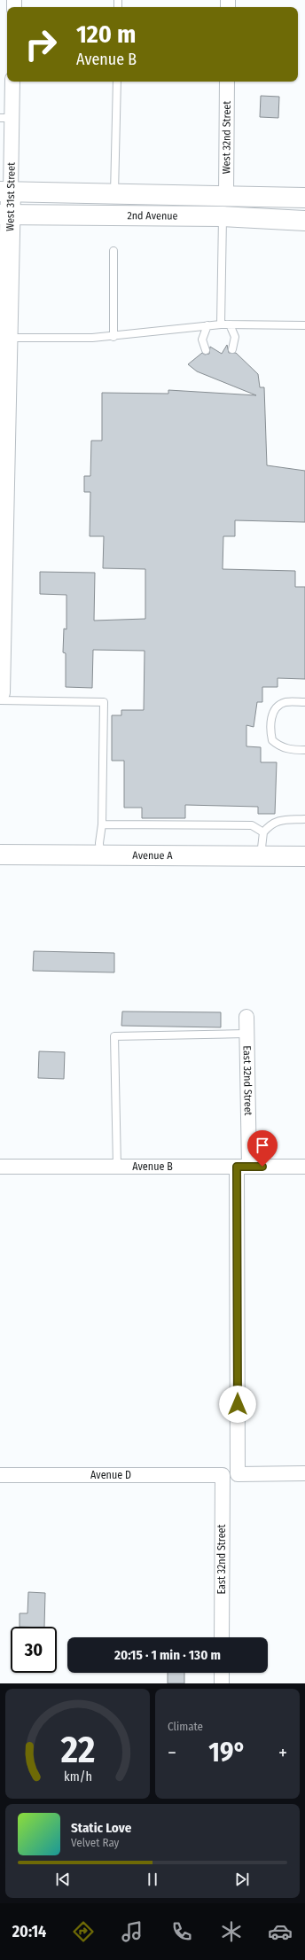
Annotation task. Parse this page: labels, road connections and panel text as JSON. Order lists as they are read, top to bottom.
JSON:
{
  "streets": {
    "street": [
      "West 32nd Street",
      "West 31st Street",
      "2nd Avenue",
      "Avenue A",
      "East 32nd Street",
      "Avenue B",
      "Avenue D"
    ]
  },
  "crossings": [
    ["West 32nd Street", "2nd Avenue"],
    ["West 31st Street", "2nd Avenue"],
    ["East 32nd Street", "Avenue B"],
    ["East 32nd Street", "Avenue D"]
  ],
  "page": {
    "turn": ["120 m", "Avenue B"],
    "limit": "30",
    "trip": "20:15 · 1 min · 130 m",
    "tile": "Climate",
    "heat": ["−", "19°", "+"],
    "song": ["Static Love", "Velvet Ray"],
    "tabs": "20:14",
    "gauge": ["22", "km/h"]
  }
}
